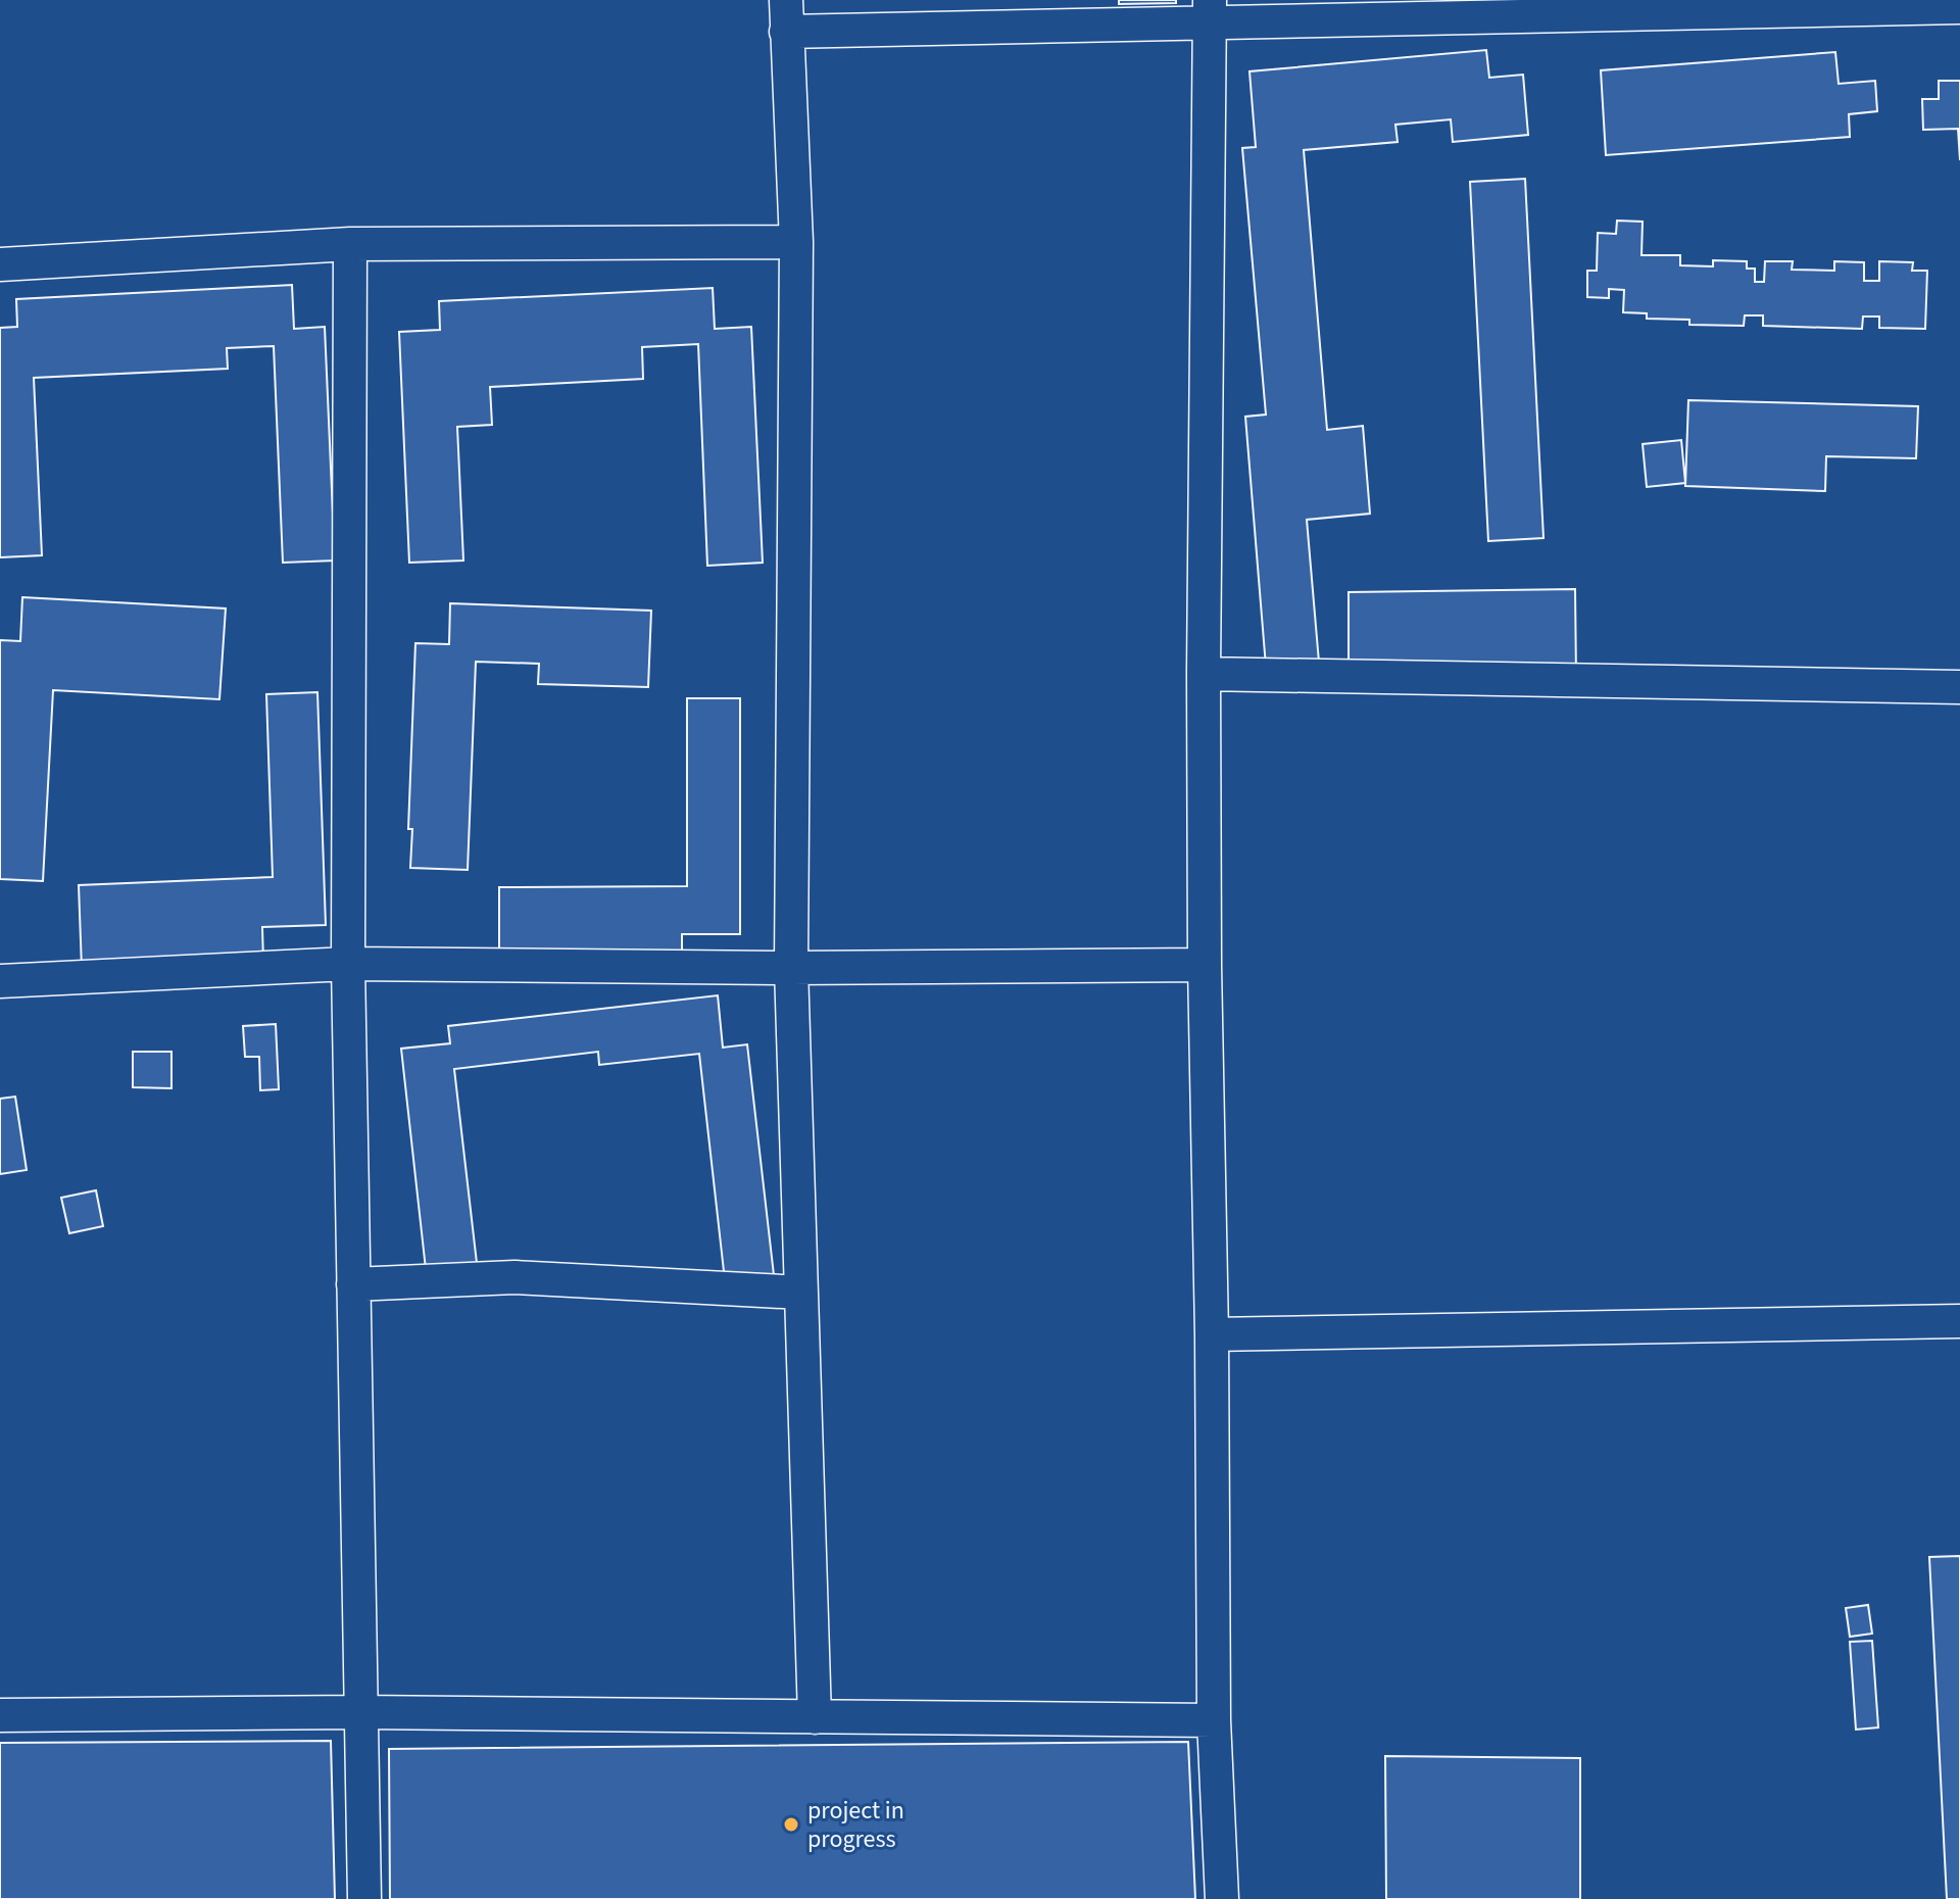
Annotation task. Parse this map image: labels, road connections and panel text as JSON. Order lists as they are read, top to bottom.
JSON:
{
  "places": ["project in progress"]
}
